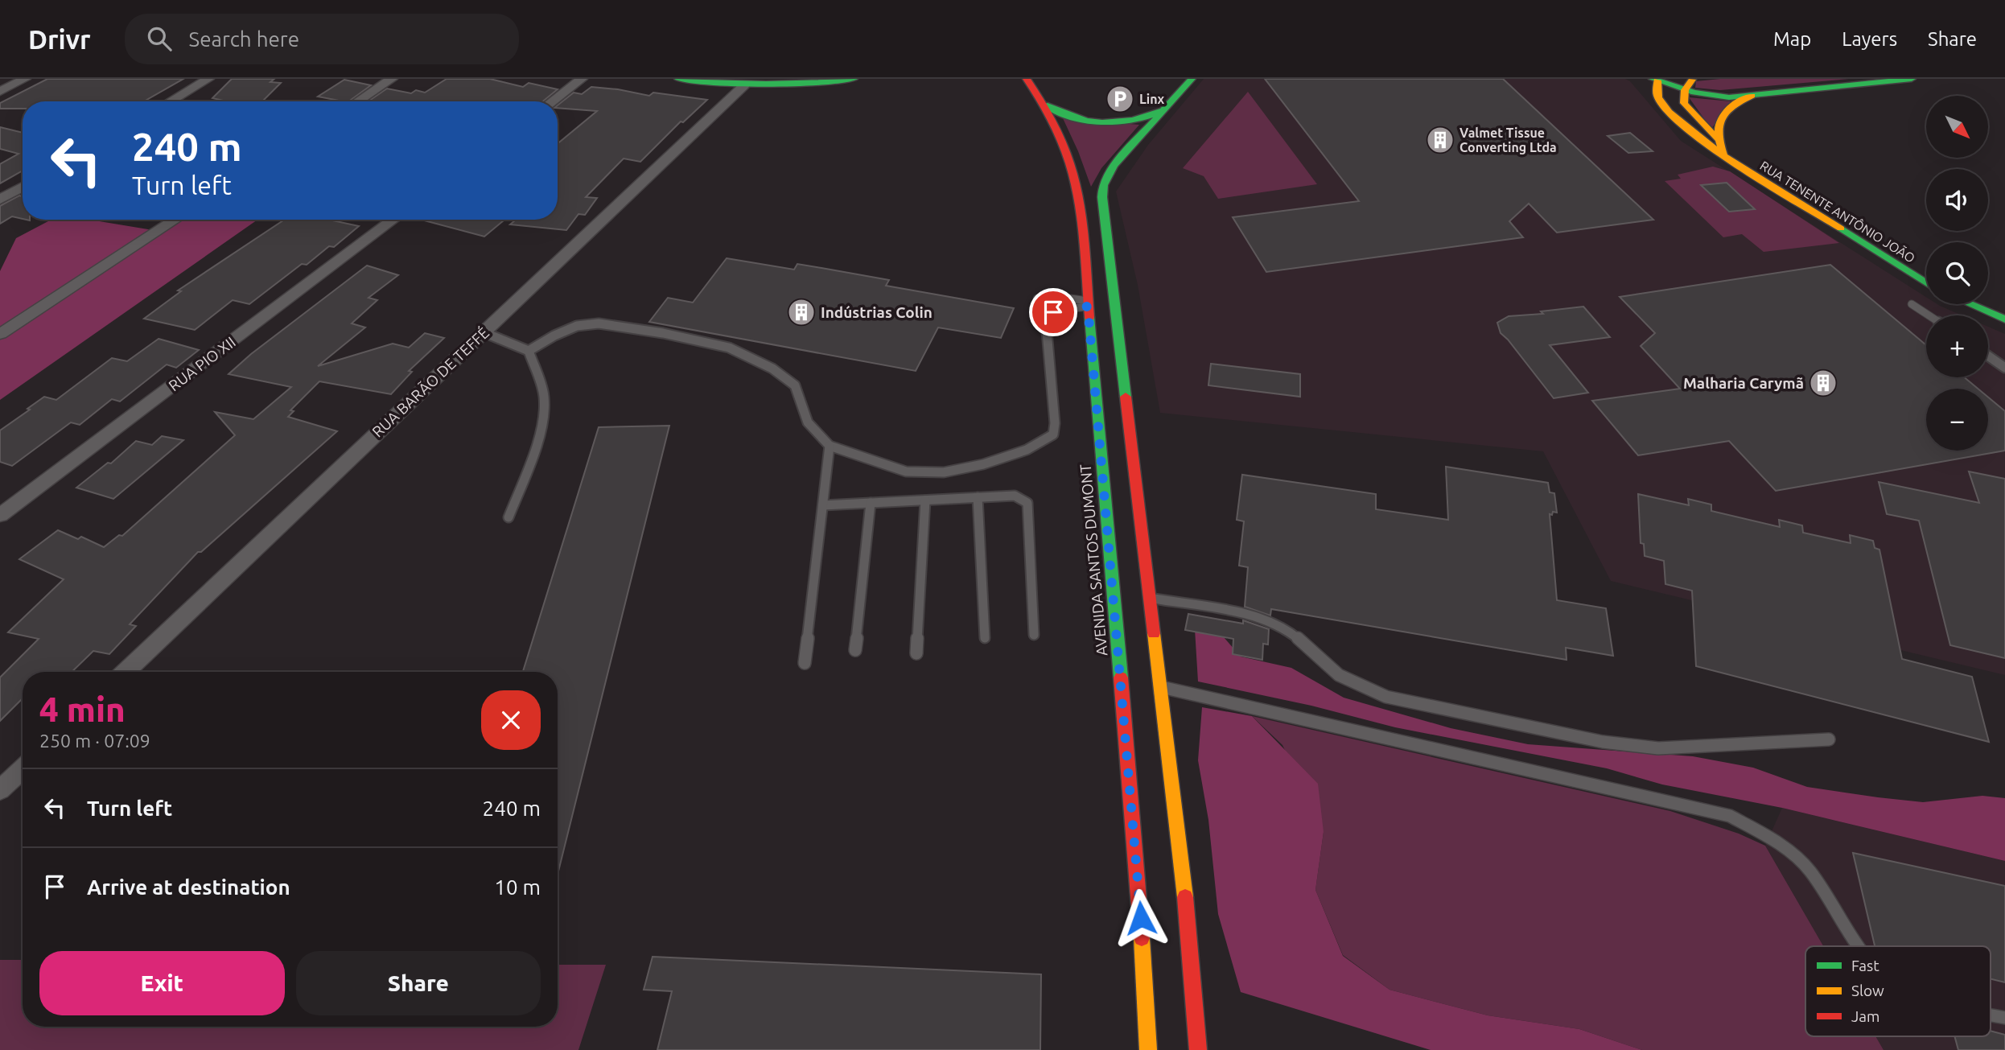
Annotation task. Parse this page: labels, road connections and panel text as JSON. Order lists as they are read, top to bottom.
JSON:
{
  "streets": {
    "main road": ["RUA TENENTE ANTÔNIO JOÃO", "AVENIDA SANTOS DUMONT"],
    "street": ["RUA PIO XII", "RUA BARÃO DE TEFFÉ"]
  },
  "places": {
    "parking": ["Linx"],
    "building": ["Valmet Tissue Converting Ltda", "Indústrias Colin", "Malharia Carymã"]
  },
  "legend": ["Fast", "Slow", "Jam"],
  "north": "bottom right",
  "page": {
    "header": "Drivr",
    "search": "Search here",
    "nav": ["Map", "Layers", "Share"],
    "map_buttons": ["+", "−"],
    "turn": ["240 m", "Turn left"],
    "heading": ["4 min", "250 m · 07:09"],
    "list": [
      {
        "name": "Turn left",
        "value": "240 m"
      },
      {
        "name": "Arrive at destination",
        "value": "10 m"
      }
    ],
    "buttons": ["Exit", "Share"]
  }
}
